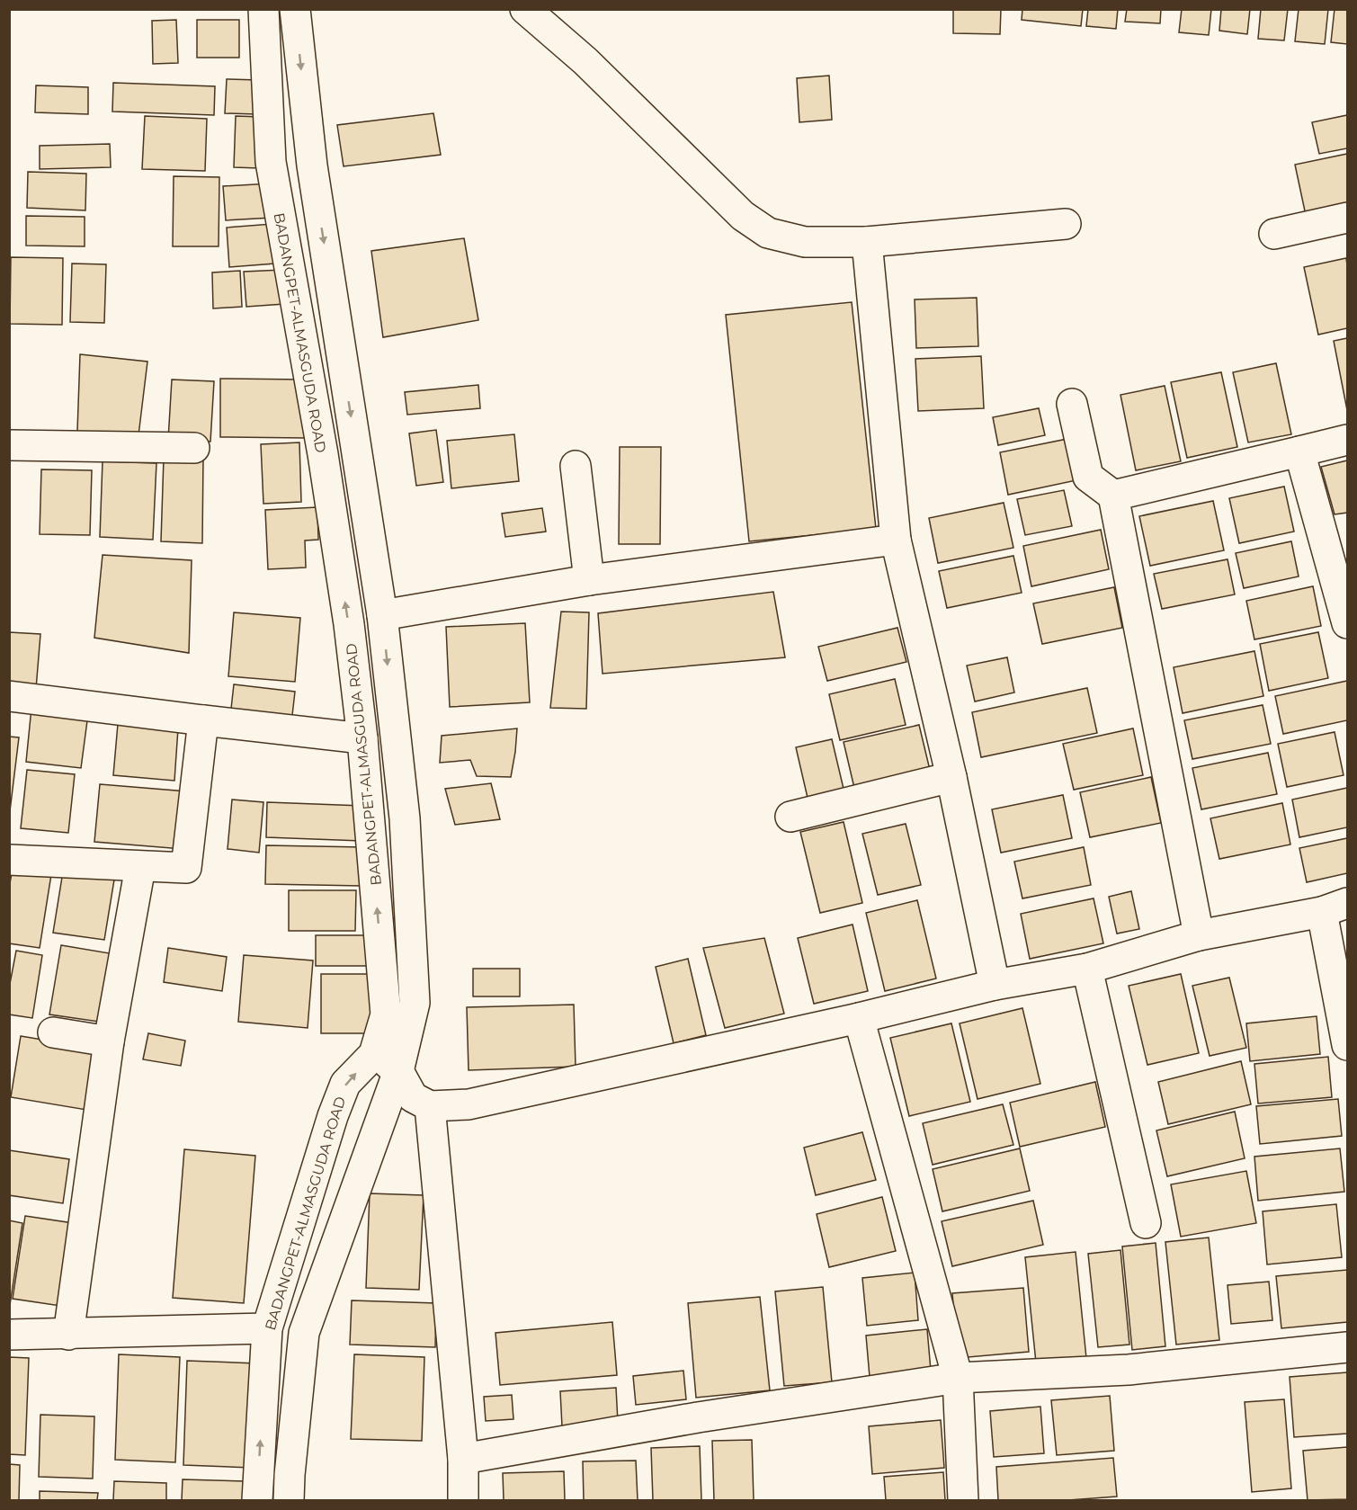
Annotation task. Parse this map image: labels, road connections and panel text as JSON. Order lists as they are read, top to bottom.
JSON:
{
  "streets": {
    "street": ["BADANGPET-ALMASGUDA ROAD"]
  }
}
